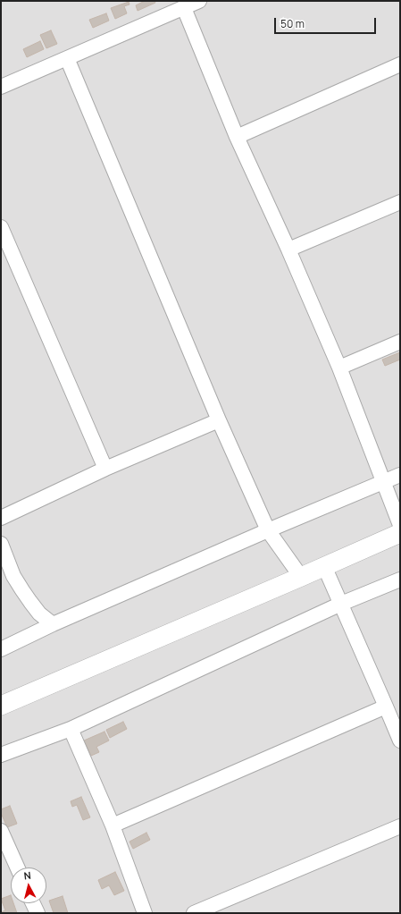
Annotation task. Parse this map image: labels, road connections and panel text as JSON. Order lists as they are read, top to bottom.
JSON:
{
  "scale_bar": "50 m",
  "north": "top"
}
